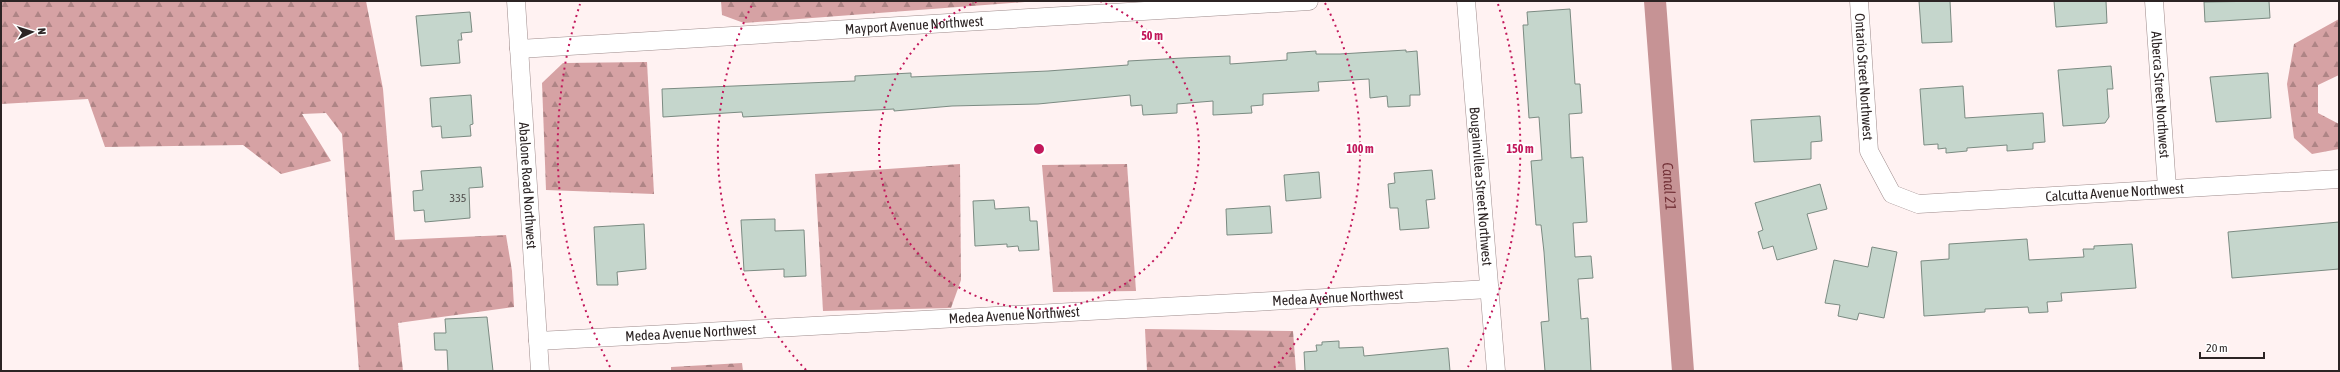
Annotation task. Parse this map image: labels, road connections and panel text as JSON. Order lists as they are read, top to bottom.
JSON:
{
  "streets": {
    "street": [
      "Mayport Avenue Northwest",
      "Ontario Street Northwest",
      "Alberca Street Northwest",
      "Abalone Road Northwest",
      "Bougainvillea Street Northwest",
      "Calcutta Avenue Northwest",
      "Medea Avenue Northwest"
    ]
  },
  "crossings": [
    ["Mayport Avenue Northwest", "Abalone Road Northwest"],
    ["Ontario Street Northwest", "Calcutta Avenue Northwest"],
    ["Alberca Street Northwest", "Calcutta Avenue Northwest"],
    ["Abalone Road Northwest", "Medea Avenue Northwest"],
    ["Bougainvillea Street Northwest", "Medea Avenue Northwest"]
  ],
  "water": ["Canal 21"],
  "house_numbers": ["335"],
  "scale_bar": "20 m",
  "north": "right",
  "rings": ["50 m", "100 m", "150 m"]
}
